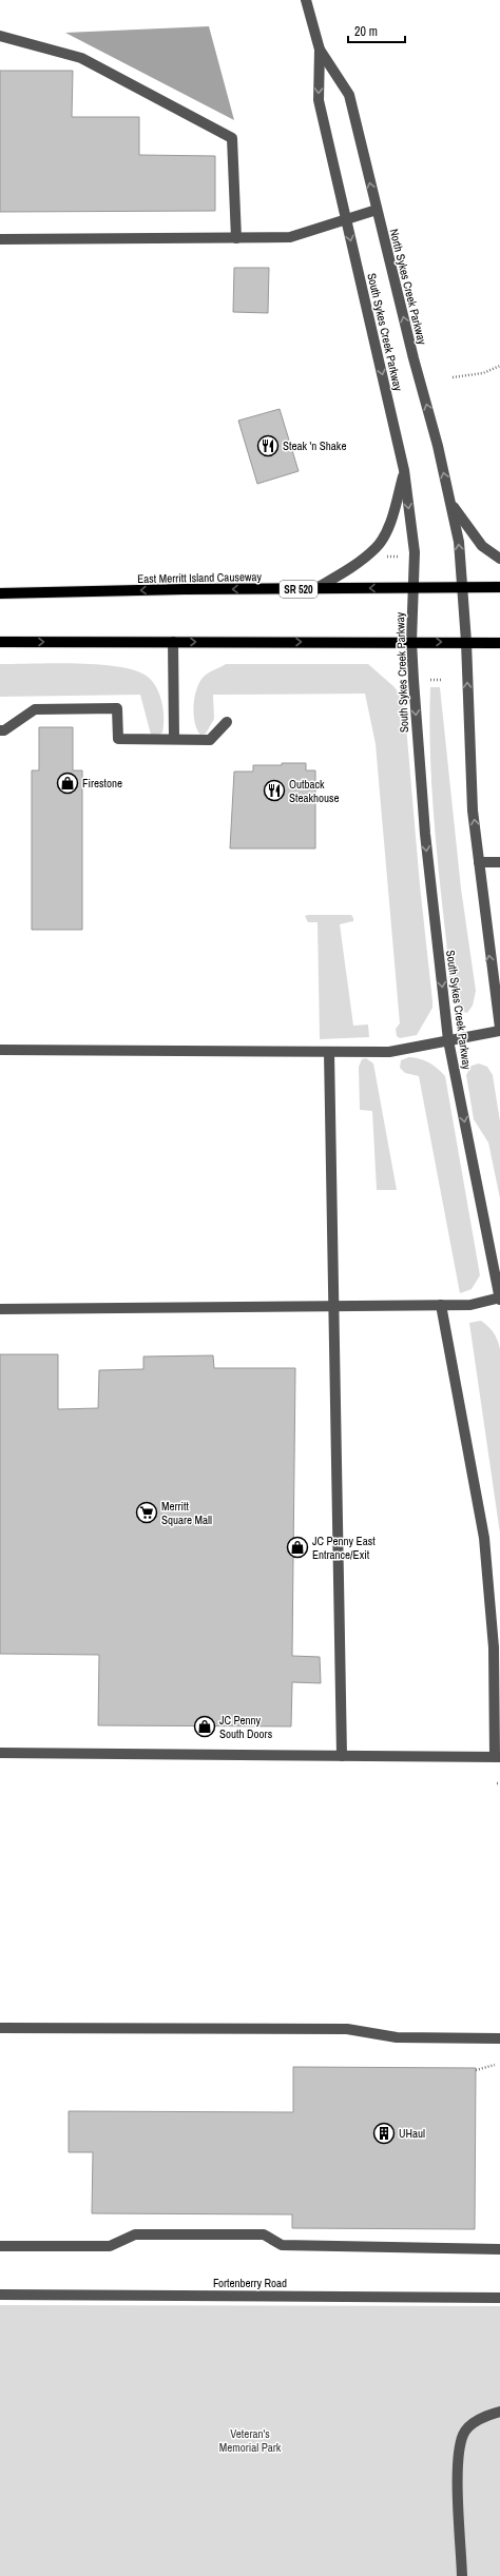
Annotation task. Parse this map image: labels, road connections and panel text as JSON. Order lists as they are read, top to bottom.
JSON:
{
  "streets": {
    "main road": ["East Merritt Island Causeway", "SR 520"],
    "street": ["North Sykes Creek Parkway", "South Sykes Creek Parkway", "Fortenberry Road"]
  },
  "crossings": [
    ["North Sykes Creek Parkway", "South Sykes Creek Parkway"],
    ["North Sykes Creek Parkway", "East Merritt Island Causeway"],
    ["South Sykes Creek Parkway", "East Merritt Island Causeway"]
  ],
  "one_way": ["North Sykes Creek Parkway"],
  "parks": ["Veteran's Memorial Park"],
  "places": {
    "restaurant": ["Steak 'n Shake", "Outback Steakhouse"],
    "shop": ["Firestone", "JC Penny East Entrance/Exit", "JC Penny South Doors"],
    "supermarket": ["Merritt Square Mall"],
    "building": ["UHaul"]
  },
  "scale_bar": "20 m"
}
